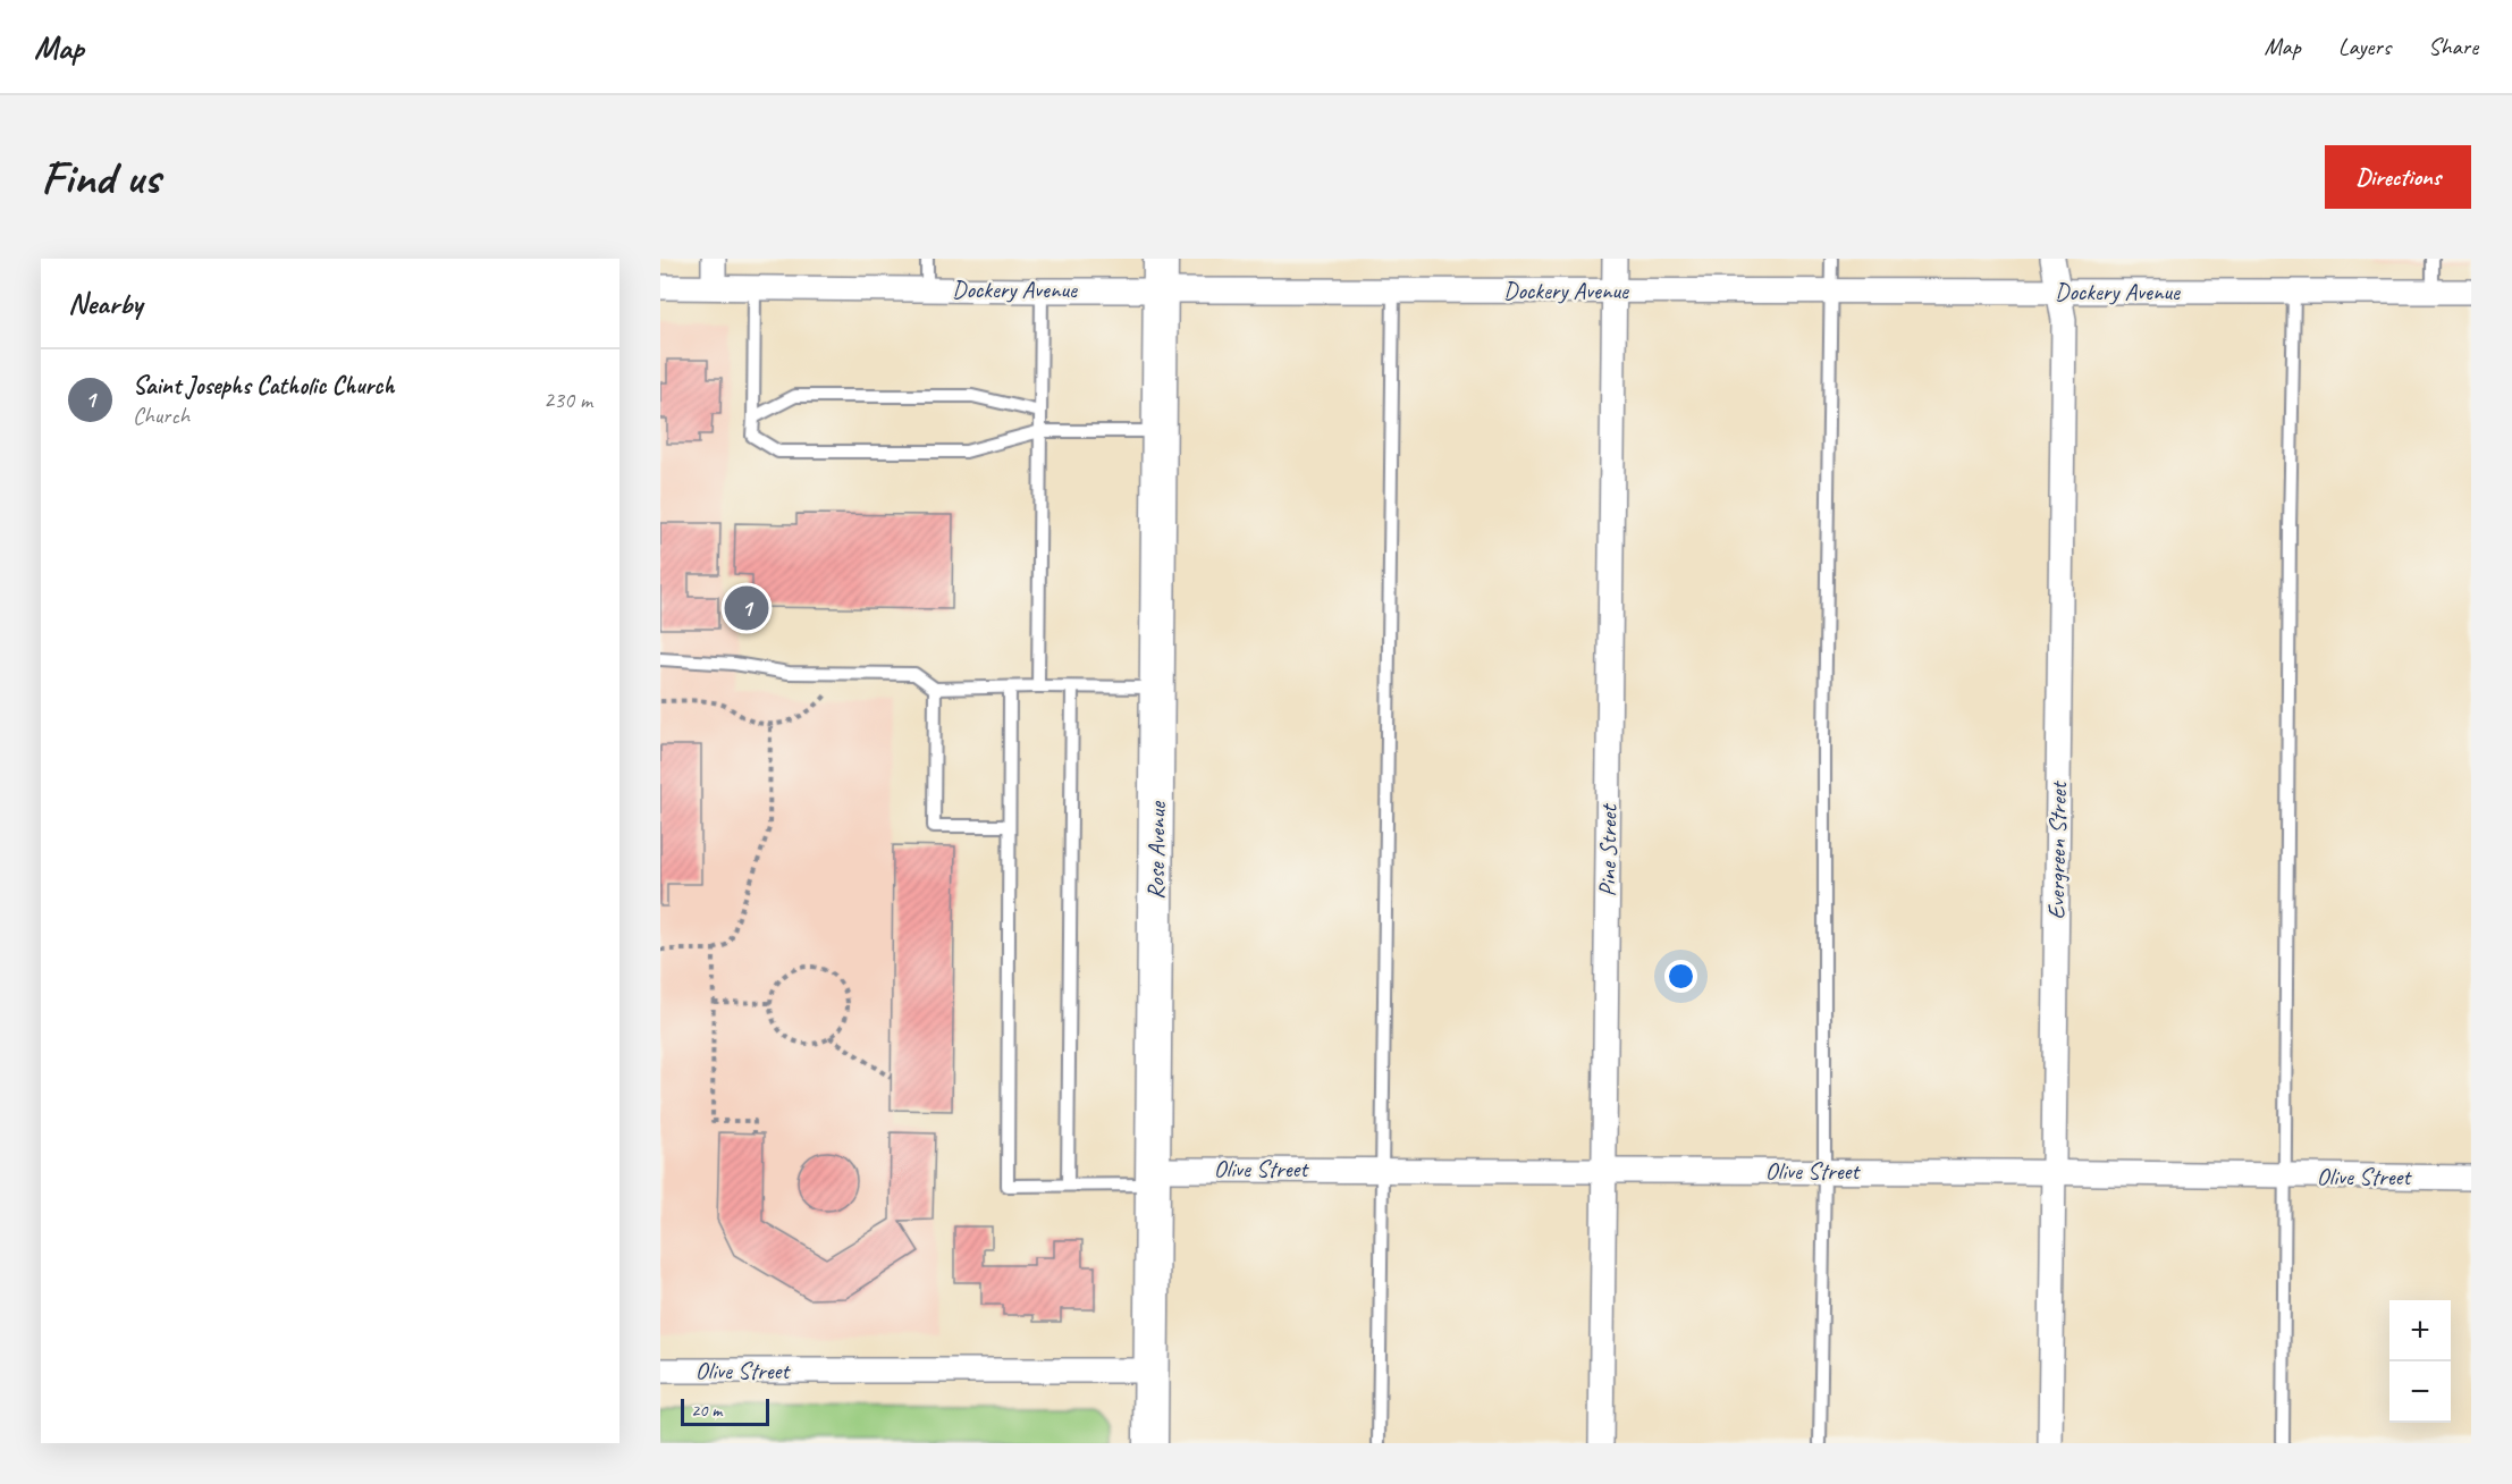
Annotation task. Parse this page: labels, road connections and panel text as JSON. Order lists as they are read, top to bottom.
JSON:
{
  "streets": {
    "street": [
      "Dockery Avenue",
      "Rose Avenue",
      "Pine Street",
      "Evergreen Street",
      "Olive Street"
    ]
  },
  "crossings": [
    ["Dockery Avenue", "Rose Avenue"],
    ["Dockery Avenue", "Pine Street"],
    ["Dockery Avenue", "Evergreen Street"],
    ["Rose Avenue", "Olive Street"],
    ["Pine Street", "Olive Street"],
    ["Evergreen Street", "Olive Street"]
  ],
  "scale_bar": "20 m",
  "page": {
    "header": "Map",
    "nav": ["Map", "Layers", "Share"],
    "buttons": "Directions",
    "title": "Find us",
    "heading": "Nearby",
    "list": [
      {
        "mark": "1",
        "name": "Saint Josephs Catholic Church",
        "note": "Church",
        "value": "230 m"
      }
    ],
    "pins": "1",
    "map_buttons": ["+", "−"],
    "scale": "20 m"
  }
}
